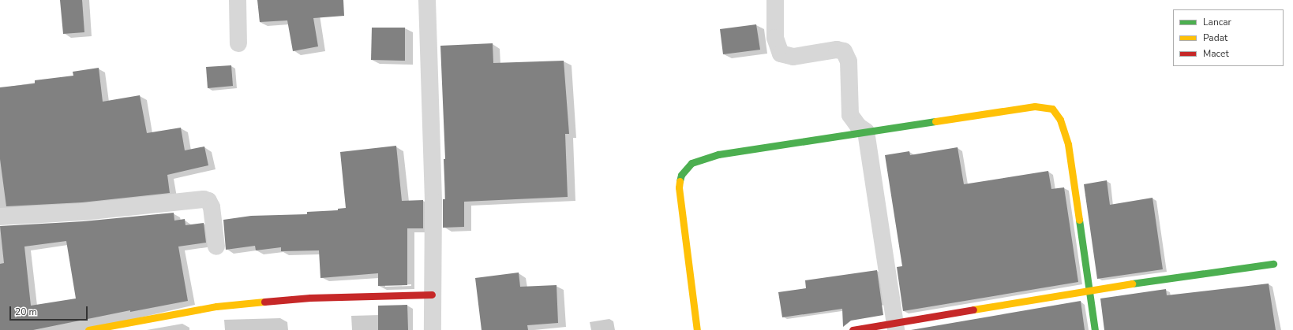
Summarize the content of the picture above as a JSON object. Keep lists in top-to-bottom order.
{
  "legend": ["Lancar", "Padat", "Macet"],
  "scale_bar": "20 m"
}
